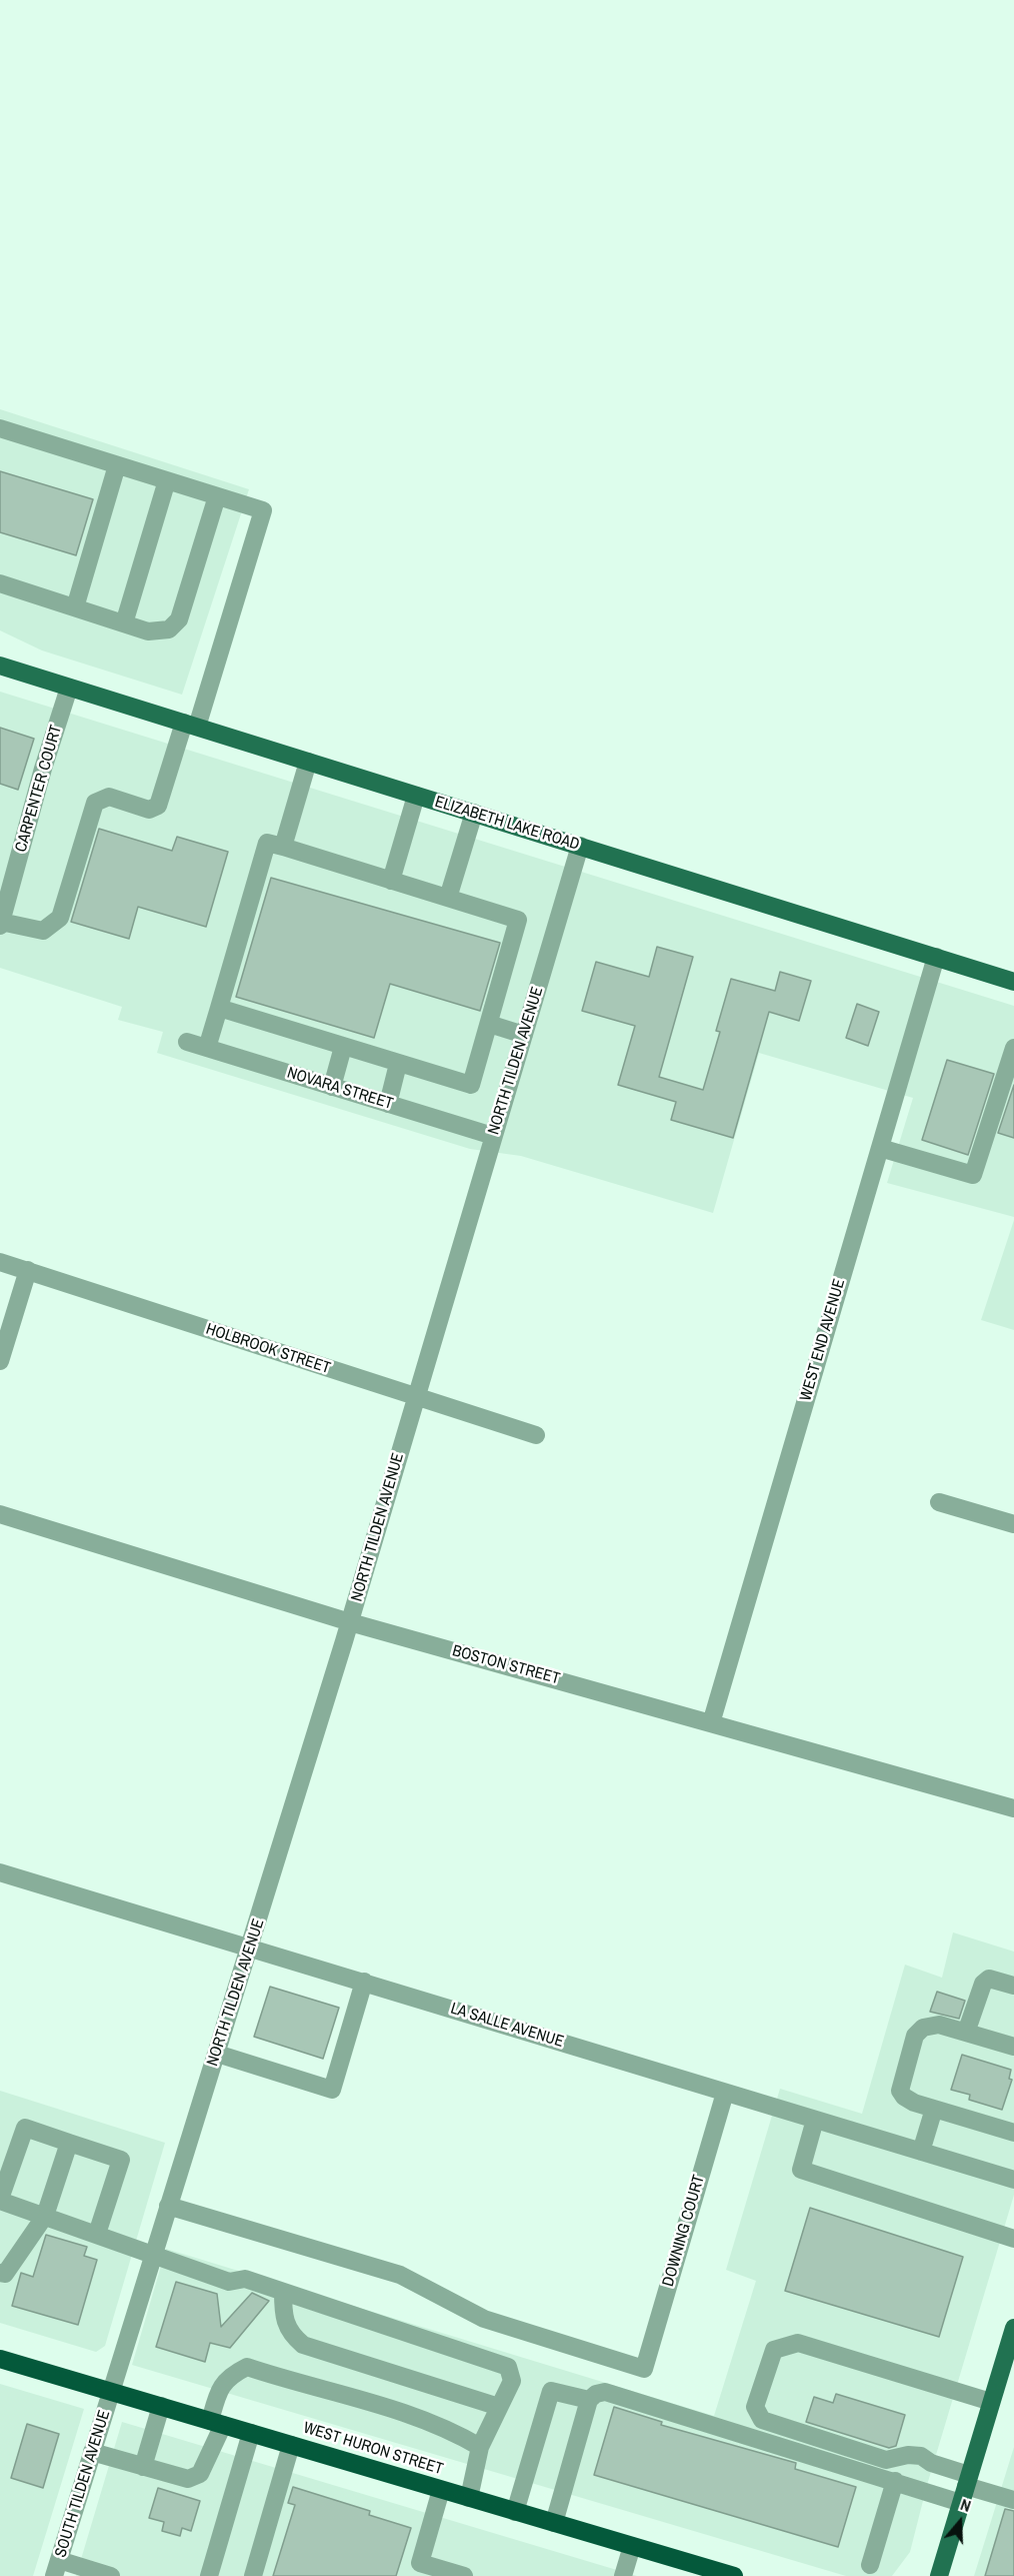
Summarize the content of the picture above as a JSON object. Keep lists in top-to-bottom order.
{
  "streets": {
    "highway": ["WEST HURON STREET"],
    "main road": ["ELIZABETH LAKE ROAD"],
    "street": [
      "CARPENTER COURT",
      "NORTH TILDEN AVENUE",
      "NOVARA STREET",
      "WEST END AVENUE",
      "HOLBROOK STREET",
      "BOSTON STREET",
      "LA SALLE AVENUE",
      "DOWNING COURT",
      "SOUTH TILDEN AVENUE"
    ]
  },
  "crossings": [
    ["CARPENTER COURT", "ELIZABETH LAKE ROAD"],
    ["ELIZABETH LAKE ROAD", "NORTH TILDEN AVENUE"],
    ["ELIZABETH LAKE ROAD", "WEST END AVENUE"],
    ["NORTH TILDEN AVENUE", "NOVARA STREET"],
    ["NORTH TILDEN AVENUE", "HOLBROOK STREET"],
    ["NORTH TILDEN AVENUE", "BOSTON STREET"],
    ["NORTH TILDEN AVENUE", "LA SALLE AVENUE"],
    ["NORTH TILDEN AVENUE", "DOWNING COURT"],
    ["NORTH TILDEN AVENUE", "WEST HURON STREET"],
    ["NORTH TILDEN AVENUE", "SOUTH TILDEN AVENUE"],
    ["WEST END AVENUE", "BOSTON STREET"],
    ["LA SALLE AVENUE", "DOWNING COURT"],
    ["WEST HURON STREET", "SOUTH TILDEN AVENUE"]
  ],
  "north": "top"
}
